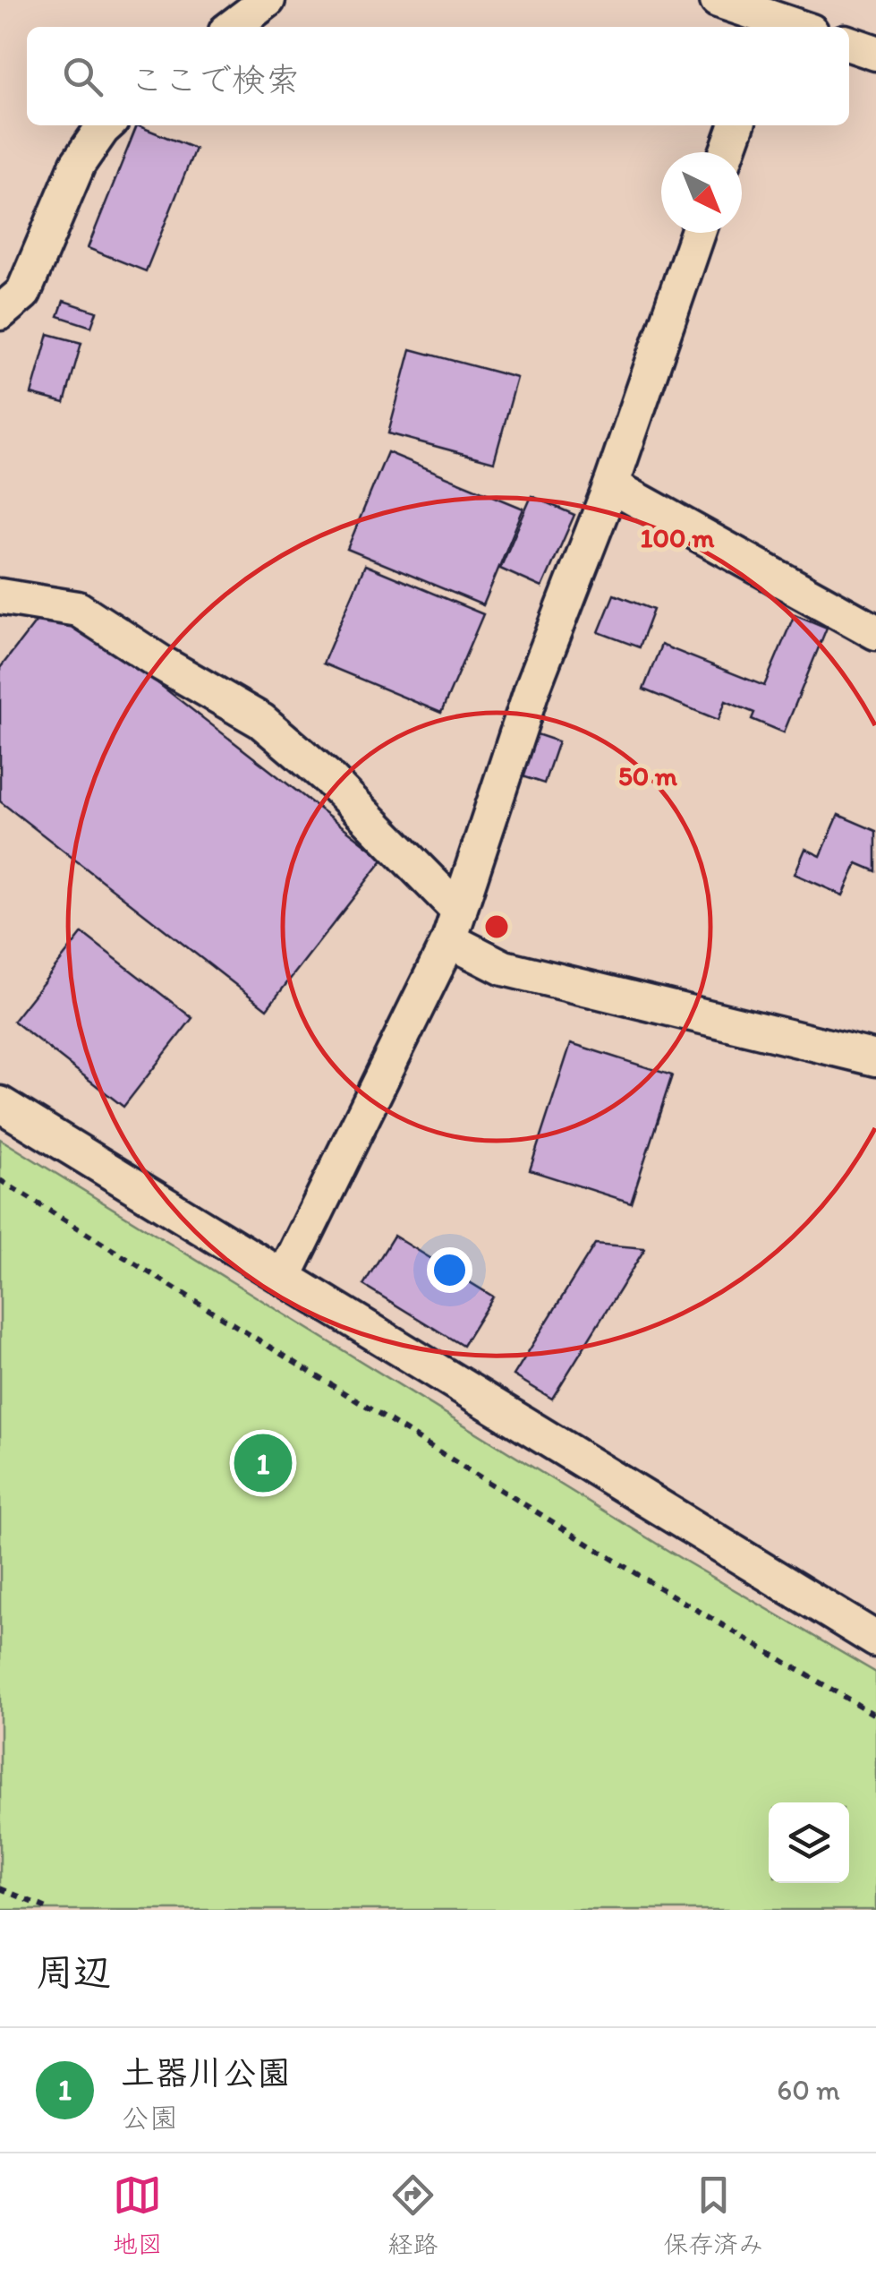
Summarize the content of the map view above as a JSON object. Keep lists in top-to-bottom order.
{
  "north": "bottom right",
  "page": {
    "search": "ここで検索",
    "pins": "1",
    "heading": "周辺",
    "list": [
      {
        "mark": "1",
        "name": "土器川公園",
        "note": "公園",
        "value": "60 m"
      }
    ],
    "nav": ["地図", "経路", "保存済み"]
  },
  "rings": ["100 m", "50 m"]
}
